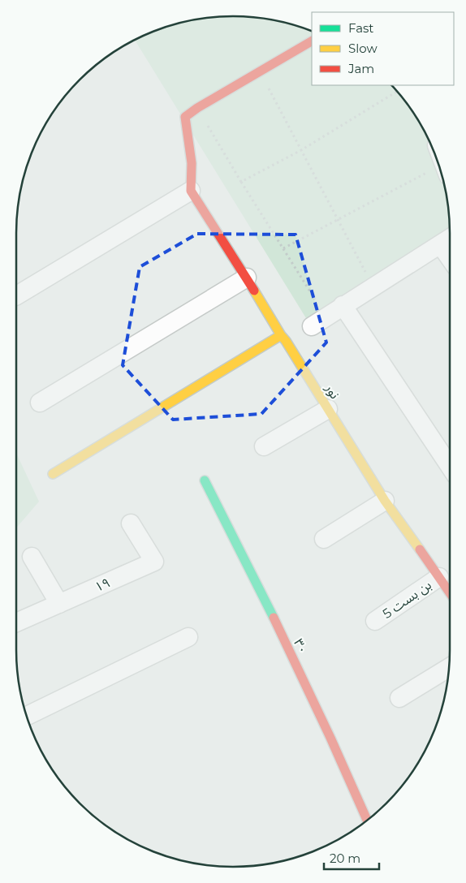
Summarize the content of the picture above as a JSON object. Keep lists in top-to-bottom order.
{
  "streets": {
    "street": [
      "نور",
      "۱۹",
      "بن بست 5",
      "۳۰"
    ]
  },
  "crossings": [
    ["نور", "بن بست 5"]
  ],
  "legend": ["Fast", "Slow", "Jam"],
  "scale_bar": "20 m"
}
